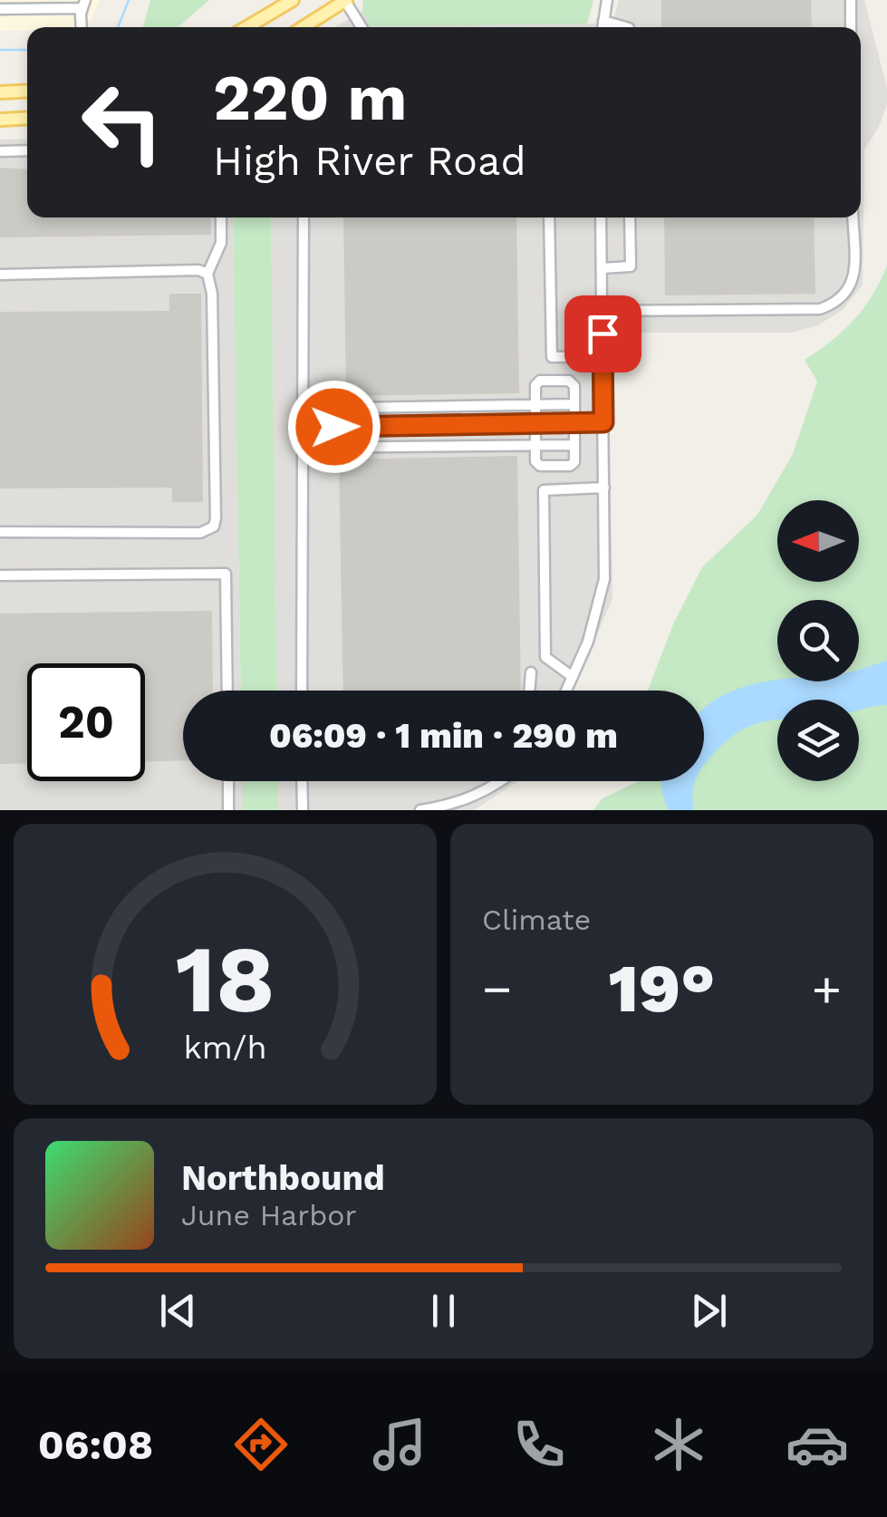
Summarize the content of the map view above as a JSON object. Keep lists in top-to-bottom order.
{
  "north": "left",
  "page": {
    "turn": ["220 m", "High River Road"],
    "limit": "20",
    "trip": "06:09 · 1 min · 290 m",
    "tile": "Climate",
    "heat": ["−", "19°", "+"],
    "song": ["Northbound", "June Harbor"],
    "tabs": "06:08",
    "gauge": ["18", "km/h"]
  }
}
